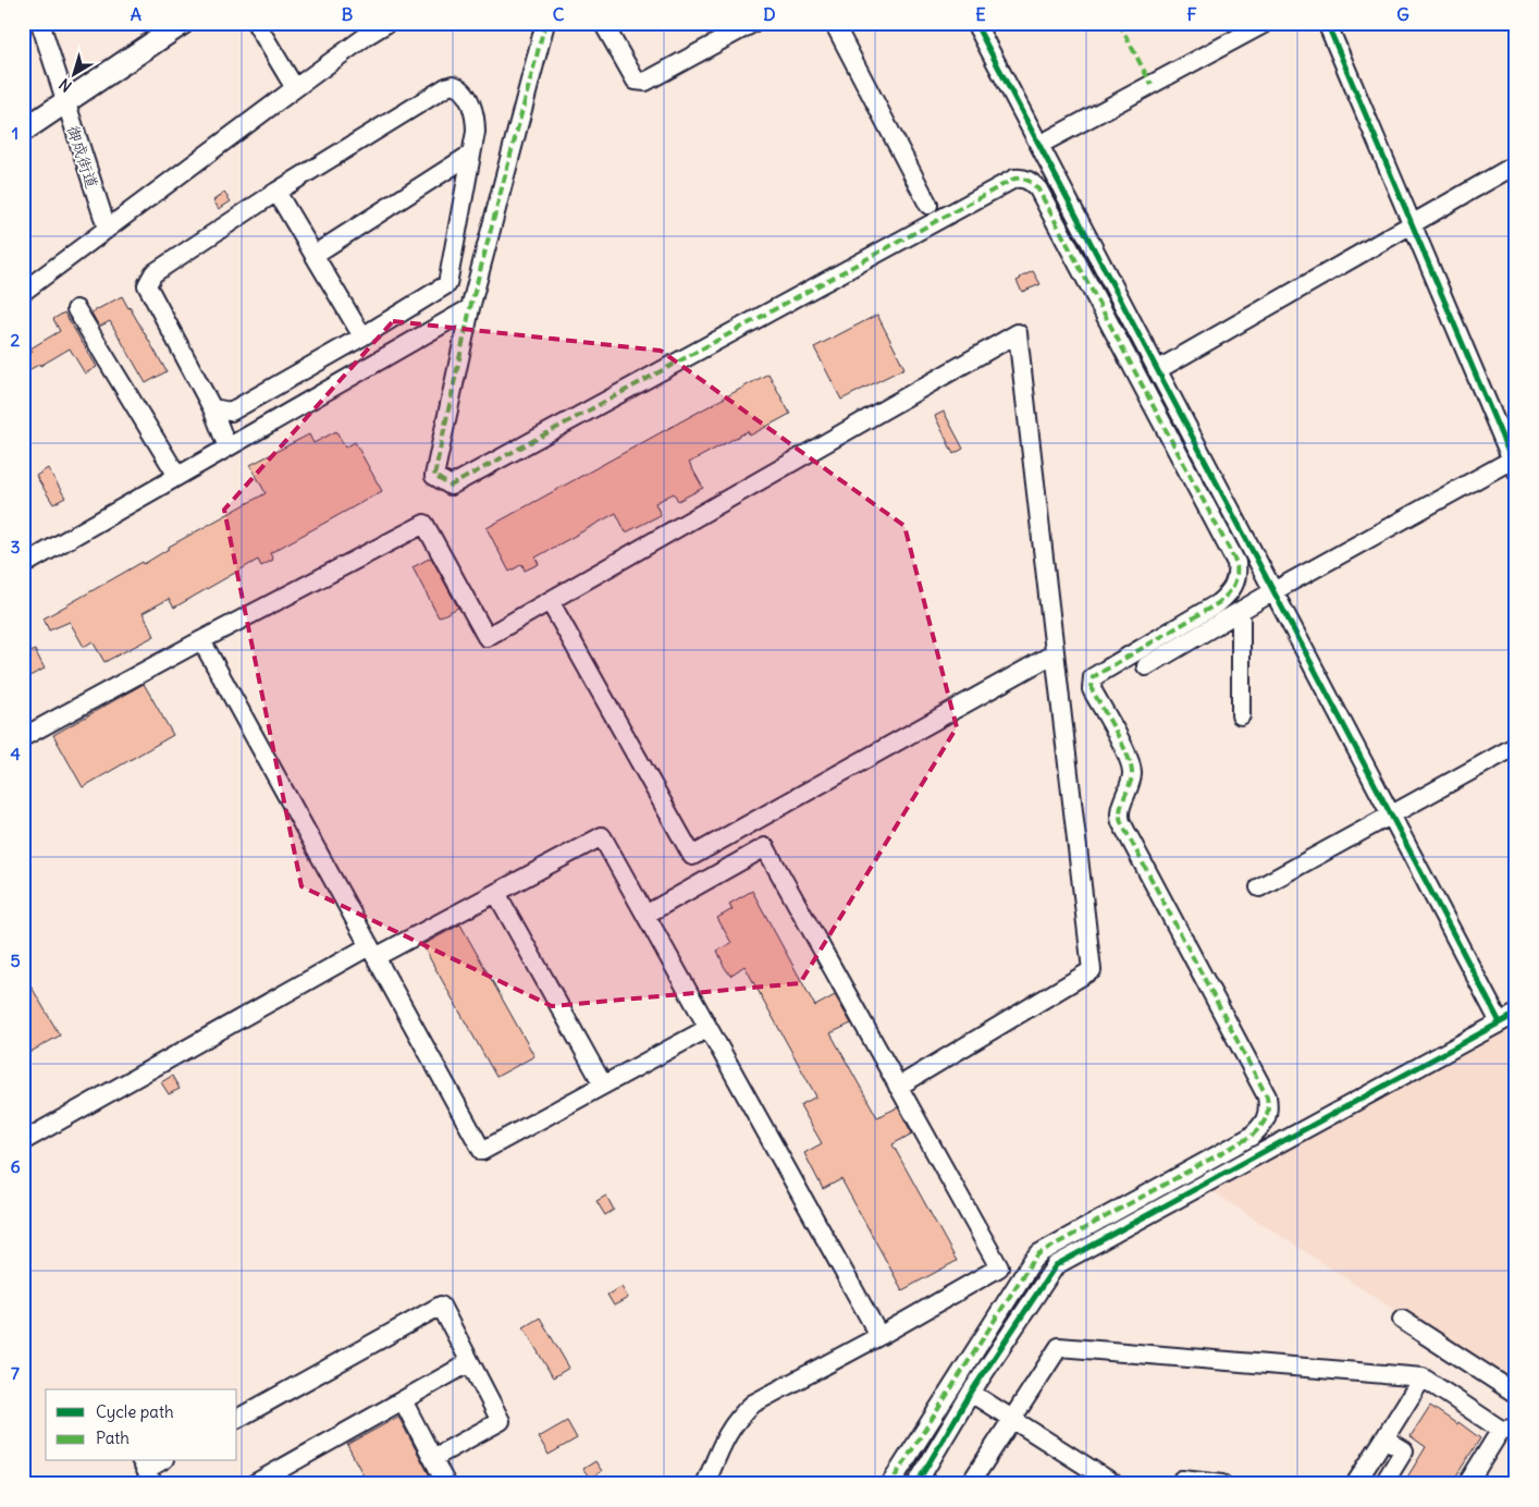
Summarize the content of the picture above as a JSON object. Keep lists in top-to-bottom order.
{
  "streets": {
    "street": ["御成街道"]
  },
  "legend": ["Cycle path", "Path"],
  "north": "bottom left",
  "grid": {
    "columns": [
      "A",
      "B",
      "C",
      "D",
      "E",
      "F",
      "G"
    ],
    "rows": [
      "1",
      "2",
      "3",
      "4",
      "5",
      "6",
      "7"
    ]
  }
}
